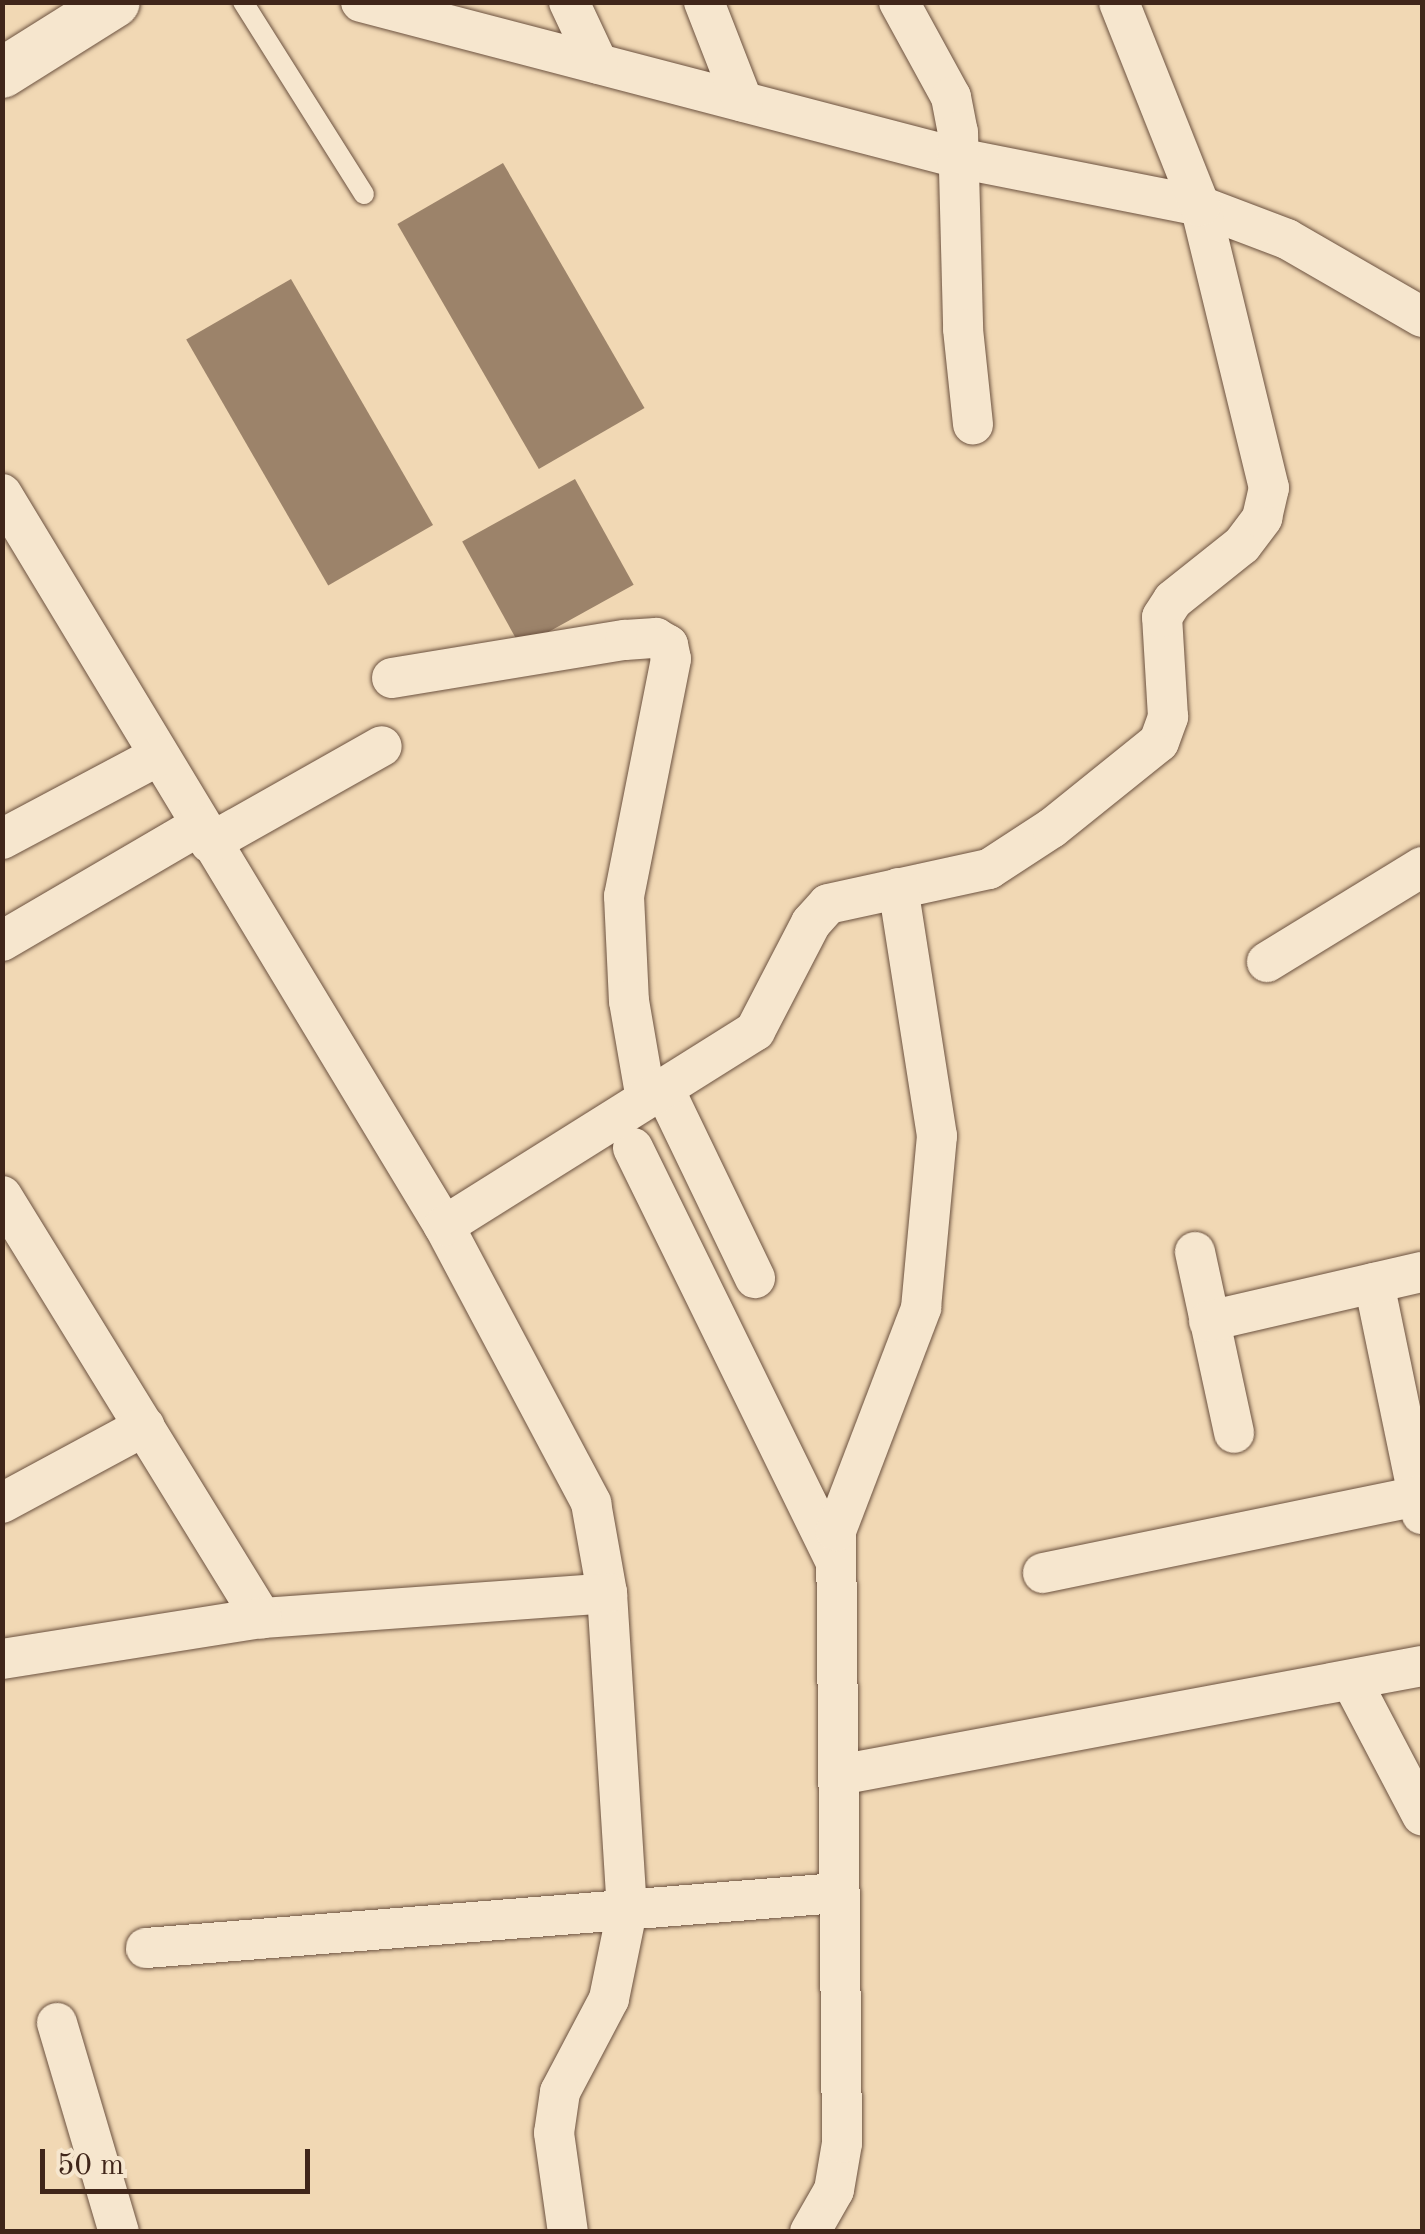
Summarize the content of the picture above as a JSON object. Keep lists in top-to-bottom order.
{
  "scale_bar": "50 m"
}
